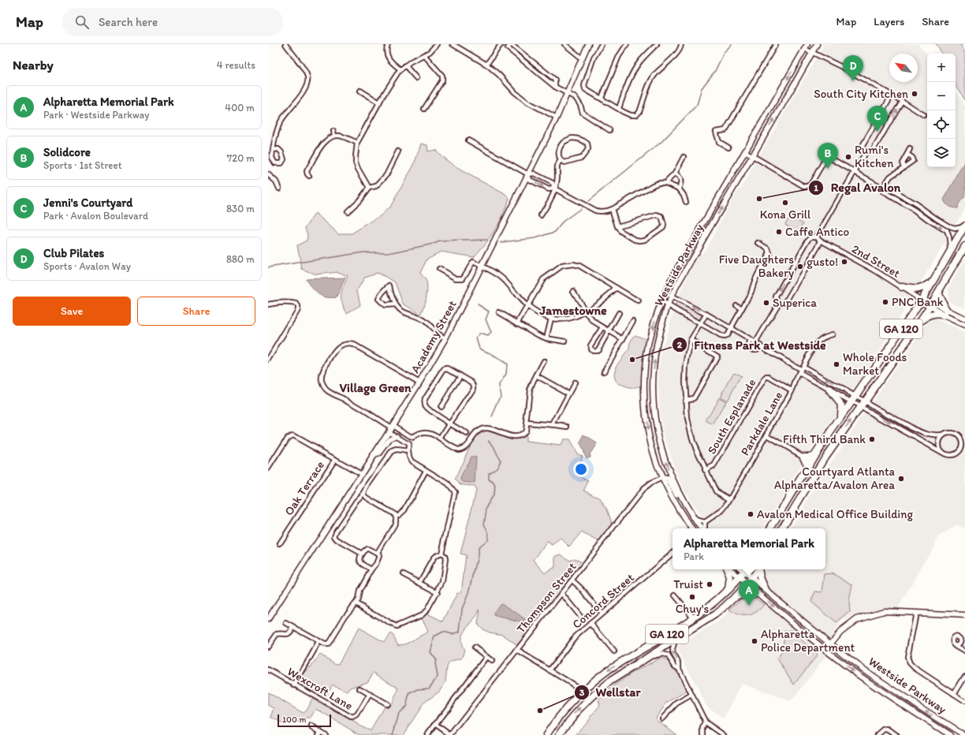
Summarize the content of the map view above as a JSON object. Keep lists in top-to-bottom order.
{
  "streets": {
    "highway": ["GA 120"],
    "main road": ["Westside Parkway", "Academy Street"],
    "street": [
      "2nd Street",
      "South Esplanade",
      "Parkdale Lane",
      "Oak Terrace",
      "Thompson Street",
      "Concord Street",
      "Wexcroft Lane"
    ]
  },
  "crossings": [
    ["2nd Street", "GA 120"],
    ["Westside Parkway", "GA 120"],
    ["Westside Parkway", "Thompson Street"],
    ["South Esplanade", "Parkdale Lane"]
  ],
  "districts": ["Jamestowne", "Village Green"],
  "places": [
    "South City Kitchen",
    "Rumi's Kitchen",
    "Regal Avalon",
    "Kona Grill",
    "Caffe Antico",
    "gusto!",
    "Five Daughters Bakery",
    "PNC Bank",
    "Superica",
    "Fitness Park at Westside",
    "Whole Foods Market",
    "Fifth Third Bank",
    "Courtyard Atlanta Alpharetta/Avalon Area",
    "Avalon Medical Office Building",
    "Truist",
    "Chuy's",
    "Alpharetta Police Department",
    "Wellstar"
  ],
  "scale_bar": "100 m",
  "north": "top left",
  "page": {
    "header": "Map",
    "search": "Search here",
    "nav": ["Map", "Layers", "Share"],
    "heading": ["Nearby", "4 results"],
    "map_buttons": ["+", "−"],
    "pins": [
      "D",
      "C",
      "B",
      "A"
    ],
    "list": [
      {
        "mark": "A",
        "name": "Alpharetta Memorial Park",
        "note": "Park · Westside Parkway",
        "value": "400 m"
      },
      {
        "mark": "B",
        "name": "Solidcore",
        "note": "Sports · 1st Street",
        "value": "720 m"
      },
      {
        "mark": "C",
        "name": "Jenni's Courtyard",
        "note": "Park · Avalon Boulevard",
        "value": "830 m"
      },
      {
        "mark": "D",
        "name": "Club Pilates",
        "note": "Sports · Avalon Way",
        "value": "880 m"
      }
    ],
    "buttons": ["Save", "Share"],
    "popup": ["Alpharetta Memorial Park", "Park"],
    "scale": "100 m"
  }
}
